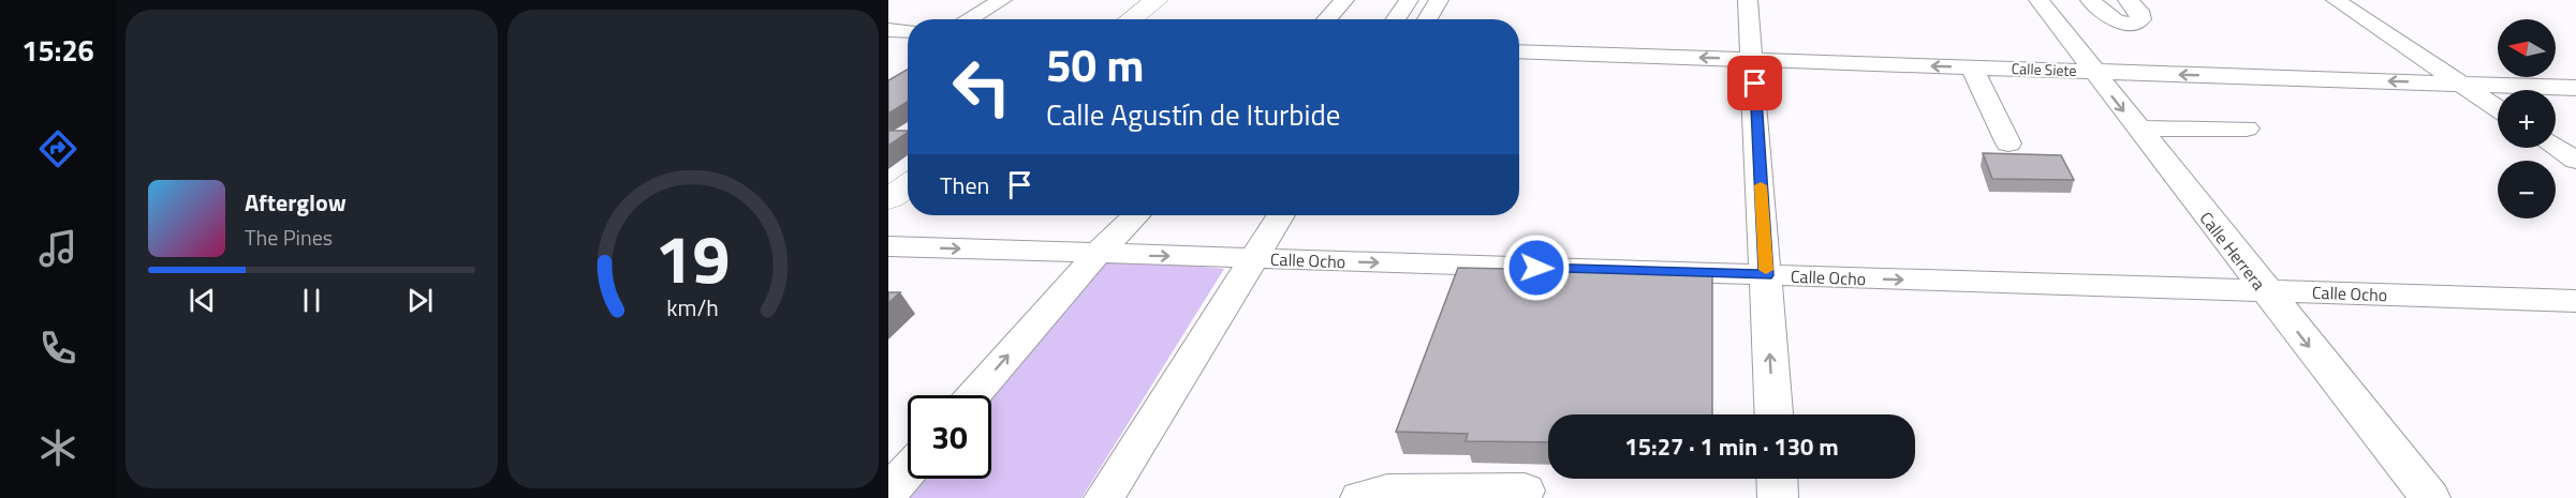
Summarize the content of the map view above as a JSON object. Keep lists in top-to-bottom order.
{
  "streets": {
    "street": ["Calle Siete", "Calle Herrera", "Calle Ocho"]
  },
  "crossings": [
    ["Calle Siete", "Calle Herrera"],
    ["Calle Herrera", "Calle Ocho"]
  ],
  "one_way": ["Calle Siete", "Calle Herrera", "Calle Ocho"],
  "north": "left",
  "page": {
    "tabs": "15:26",
    "map_buttons": ["+", "−"],
    "turn": ["50 m", "Calle Agustín de Iturbide"],
    "then": "Then",
    "song": ["Afterglow", "The Pines"],
    "limit": "30",
    "trip": "15:27 · 1 min · 130 m",
    "gauge": ["19", "km/h"]
  }
}
